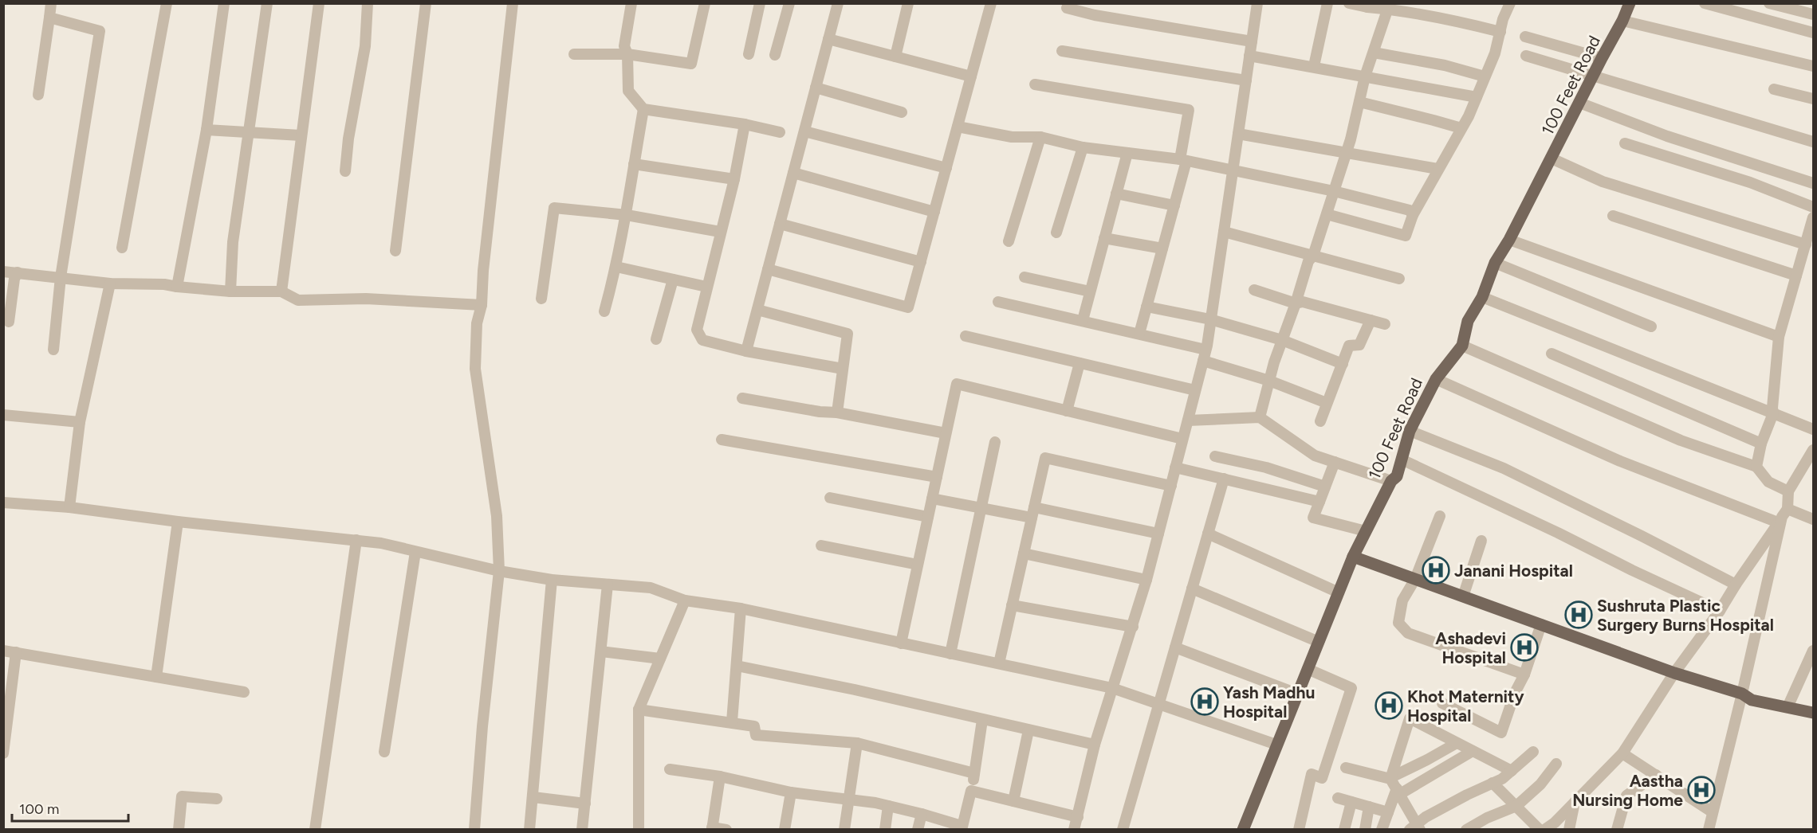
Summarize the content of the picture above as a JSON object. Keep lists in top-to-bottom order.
{
  "streets": {
    "main road": ["100 Feet Road"]
  },
  "places": {
    "hospital": [
      "Janani Hospital",
      "Sushruta Plastic Surgery Burns Hospital",
      "Ashadevi Hospital",
      "Yash Madhu Hospital",
      "Khot Maternity Hospital",
      "Aastha Nursing Home"
    ]
  },
  "scale_bar": "100 m"
}
